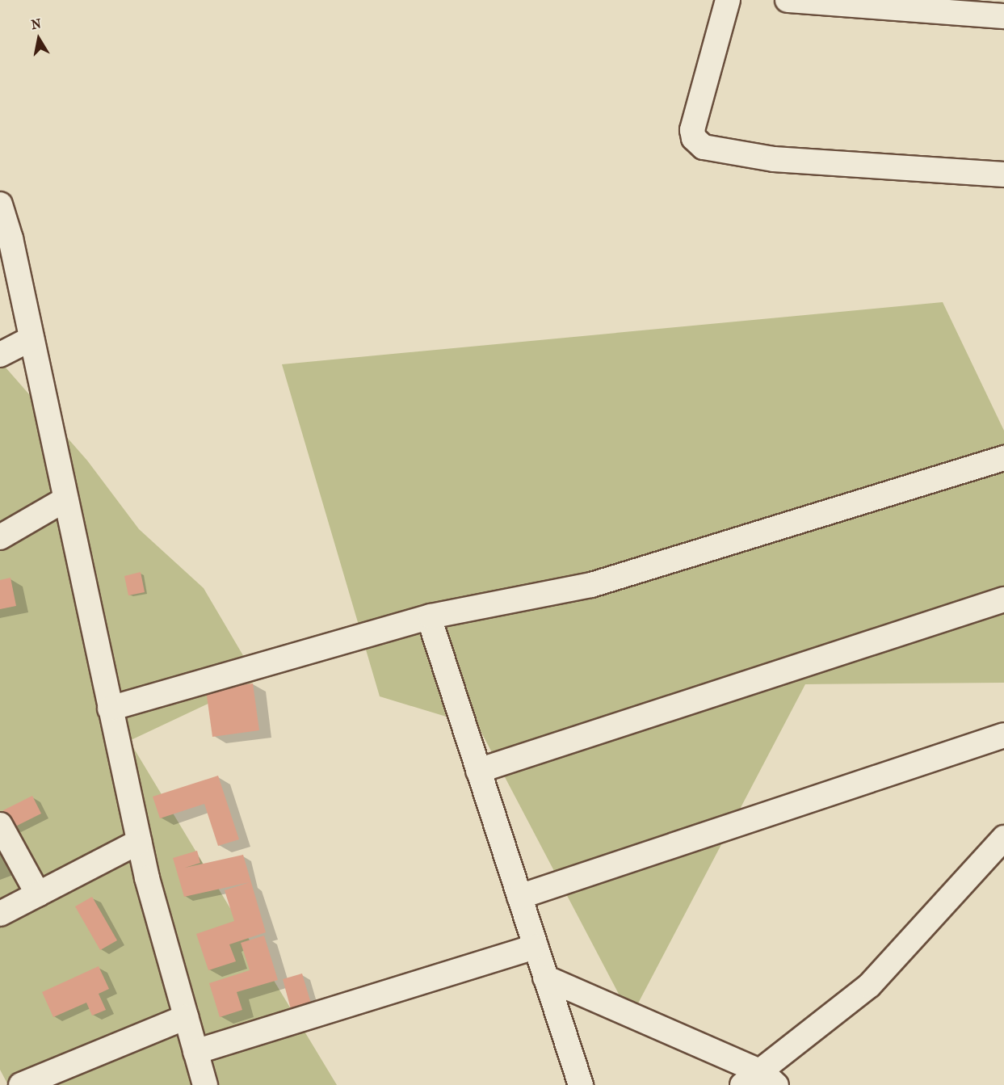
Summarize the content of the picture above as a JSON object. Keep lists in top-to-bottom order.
{
  "north": "top"
}
